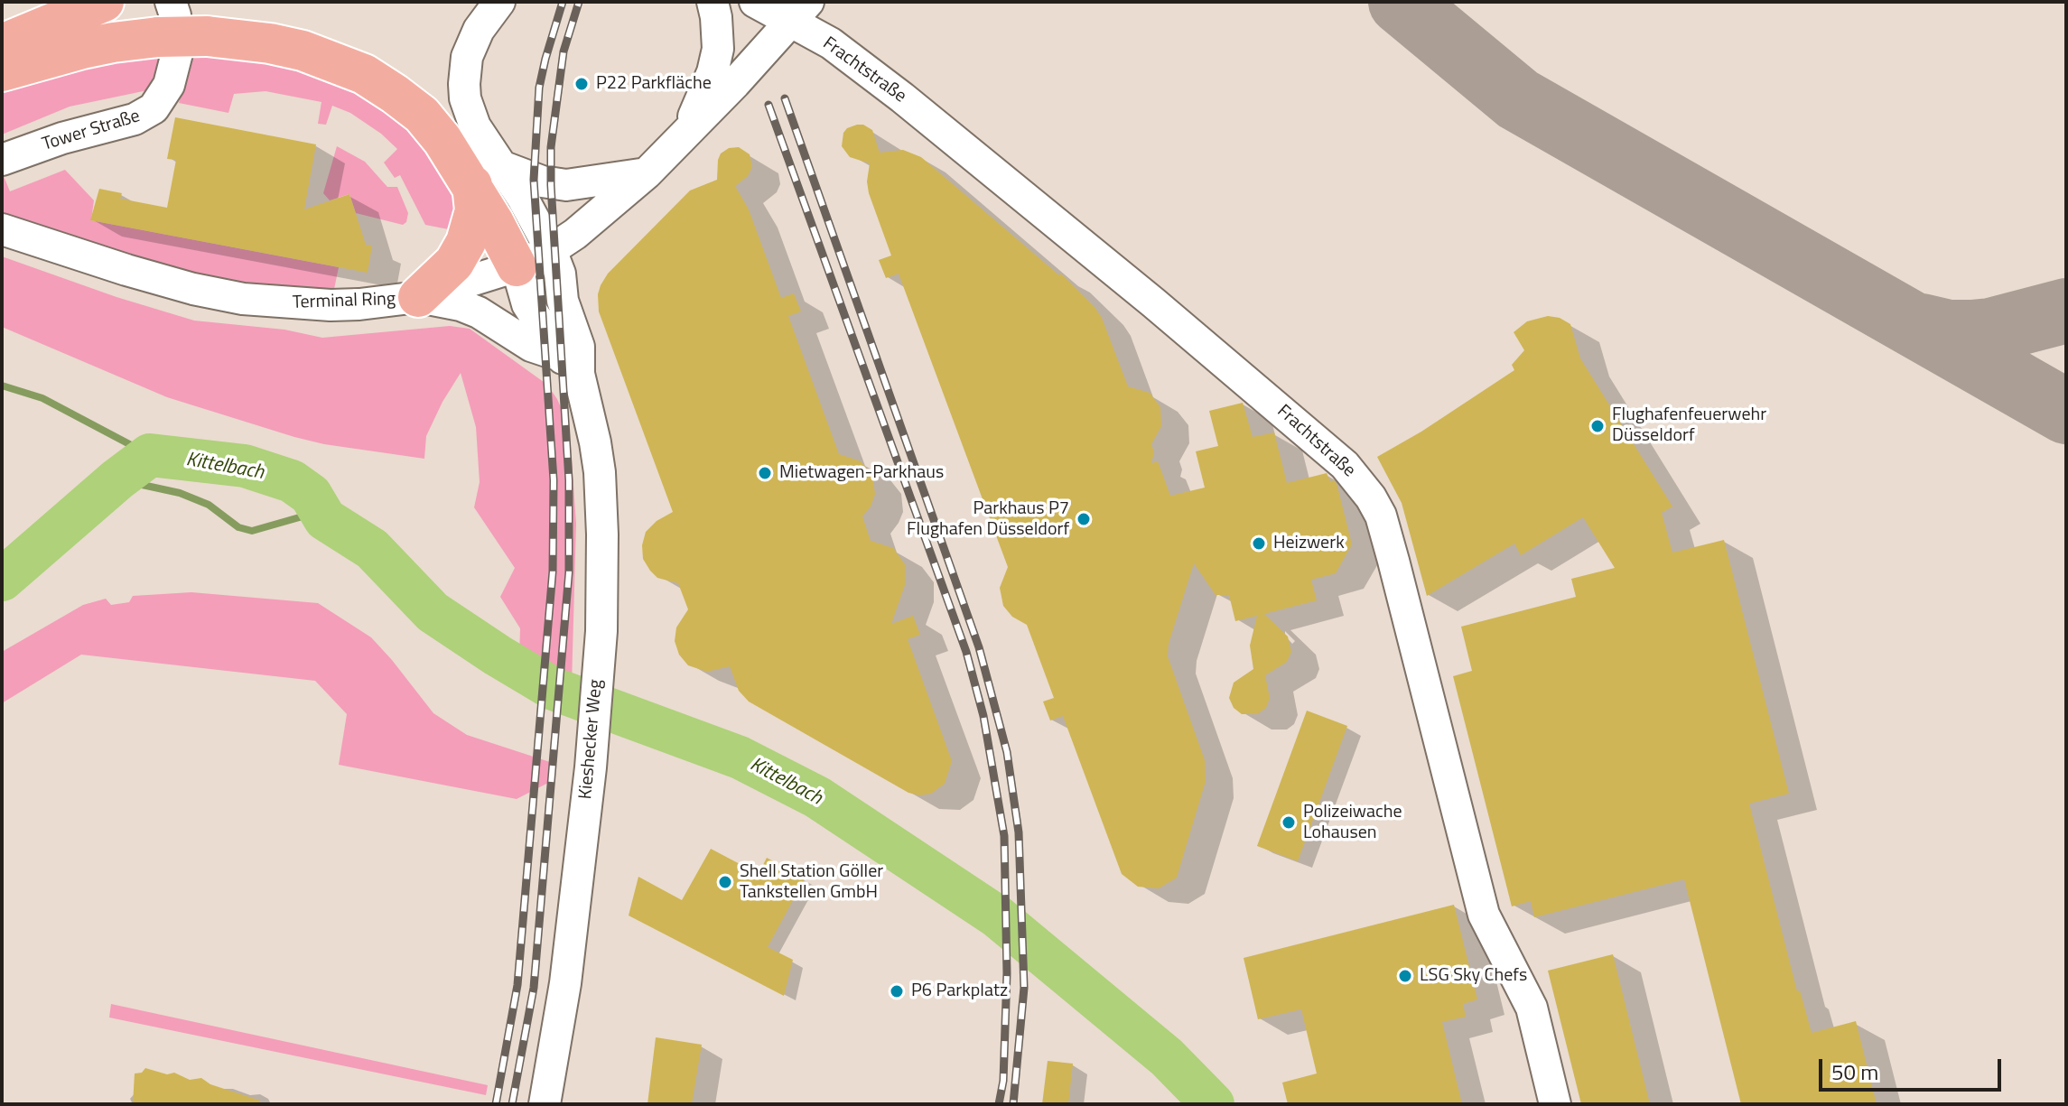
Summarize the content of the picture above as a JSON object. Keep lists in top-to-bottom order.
{
  "streets": {
    "street": [
      "Frachtstraße",
      "Tower Straße",
      "Terminal Ring",
      "Kieshecker Weg"
    ]
  },
  "crossings": [
    ["Frachtstraße", "Terminal Ring"],
    ["Terminal Ring", "Kieshecker Weg"]
  ],
  "water": ["Kittelbach"],
  "places": [
    "P22 Parkfläche",
    "Flughafenfeuerwehr Düsseldorf",
    "Mietwagen-Parkhaus",
    "Parkhaus P7 Flughafen Düsseldorf",
    "Heizwerk",
    "Polizeiwache Lohausen",
    "Shell Station Göller Tankstellen GmbH",
    "LSG Sky Chefs",
    "P6 Parkplatz"
  ],
  "scale_bar": "50 m"
}
